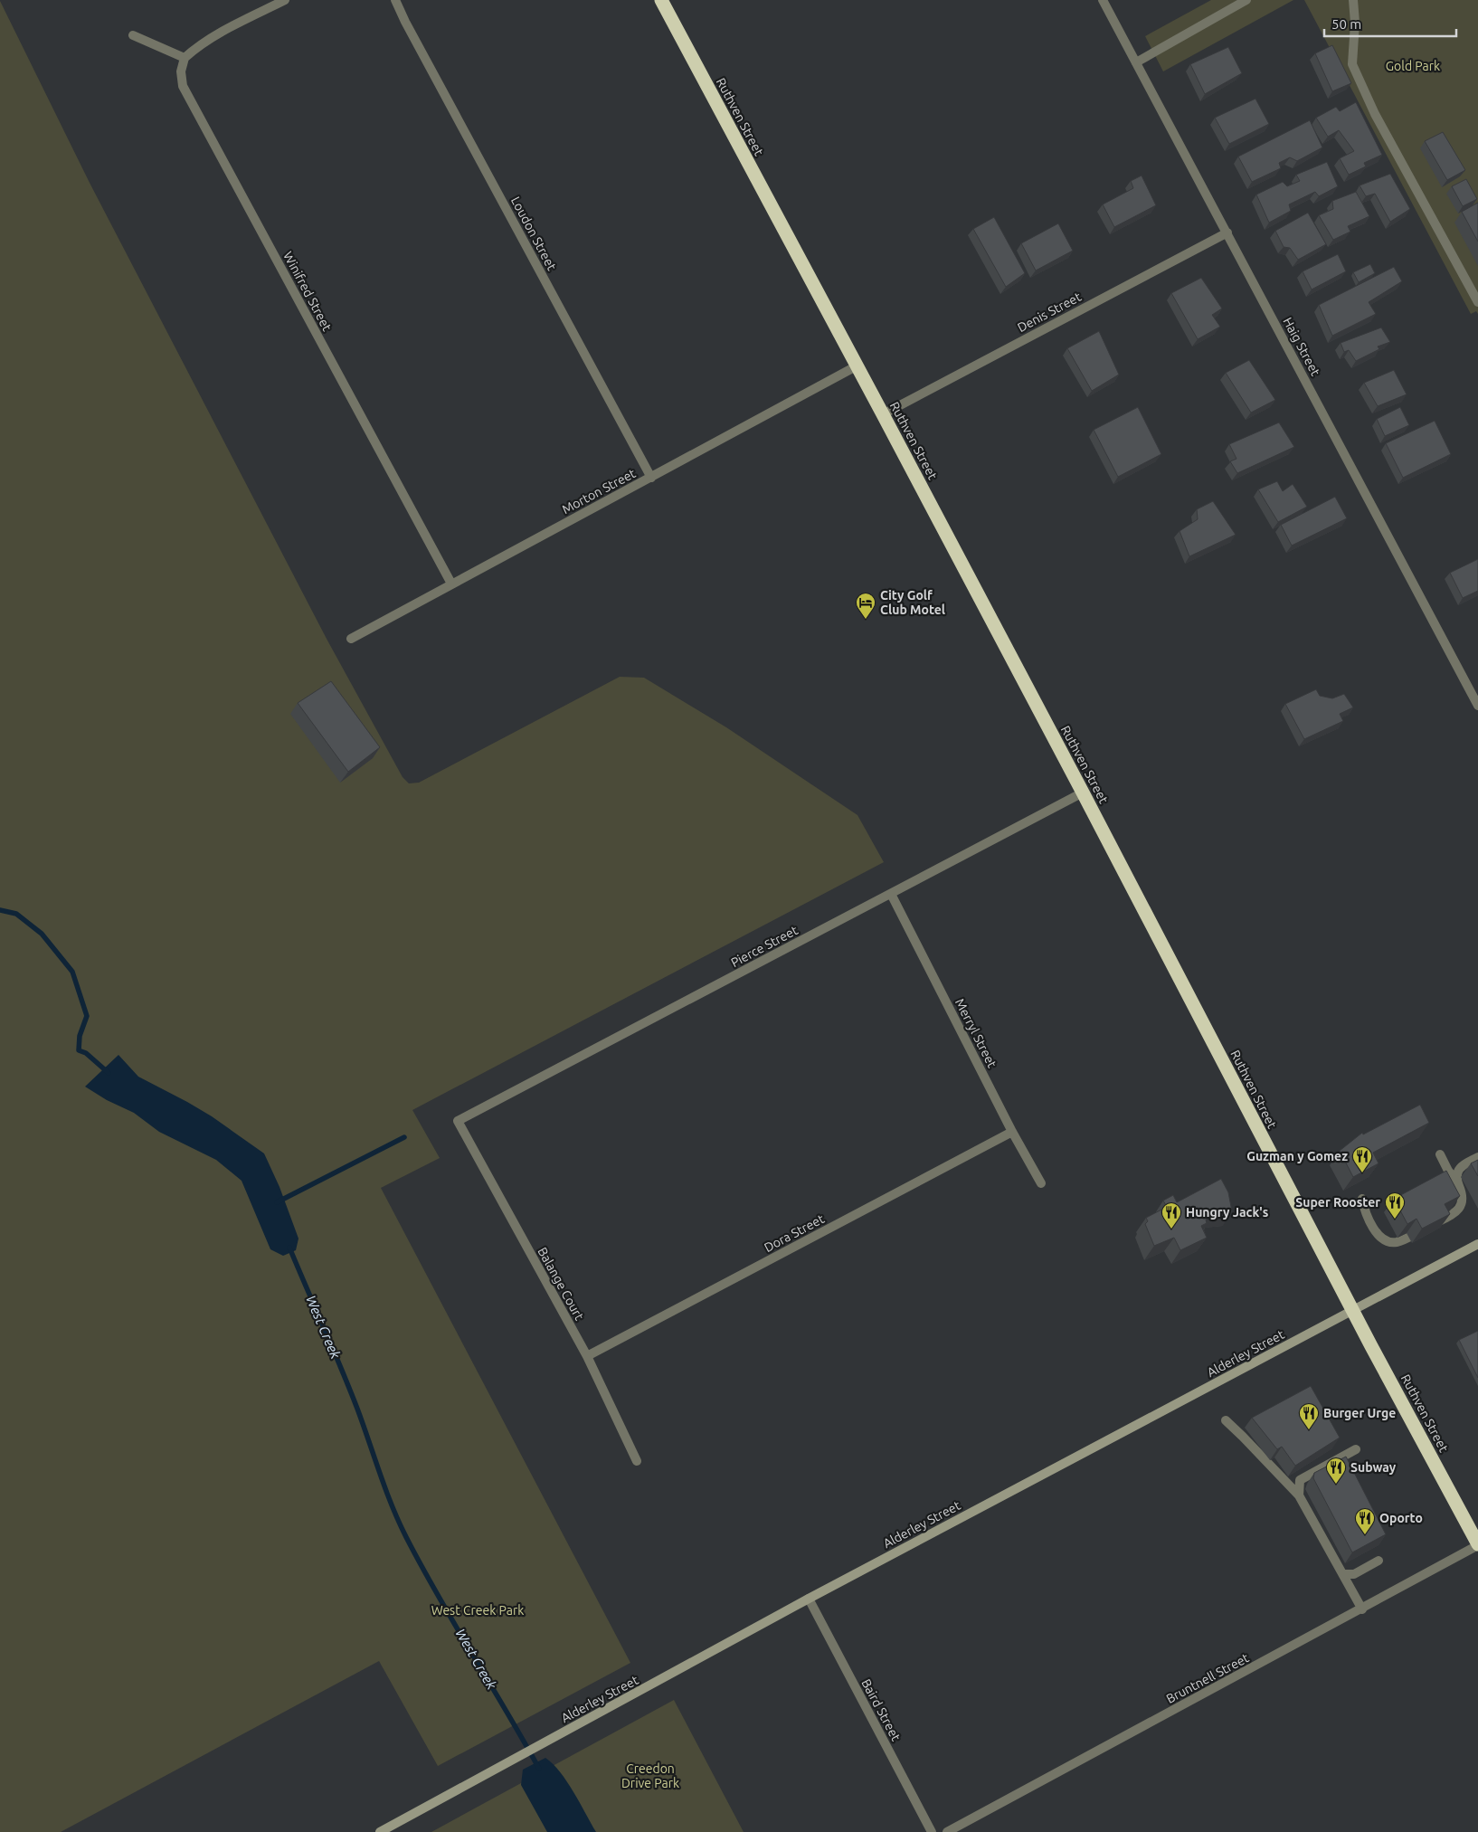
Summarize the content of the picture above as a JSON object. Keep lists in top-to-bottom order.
{
  "streets": {
    "highway": ["Ruthven Street"],
    "street": [
      "Loudon Street",
      "Winifred Street",
      "Denis Street",
      "Haig Street",
      "Morton Street",
      "Pierce Street",
      "Merryl Street",
      "Dora Street",
      "Balange Court",
      "Alderley Street",
      "Bruntnell Street",
      "Baird Street"
    ]
  },
  "crossings": [
    ["Ruthven Street", "Denis Street"],
    ["Ruthven Street", "Morton Street"],
    ["Ruthven Street", "Pierce Street"],
    ["Ruthven Street", "Alderley Street"],
    ["Ruthven Street", "Bruntnell Street"],
    ["Loudon Street", "Morton Street"],
    ["Winifred Street", "Morton Street"],
    ["Denis Street", "Haig Street"],
    ["Pierce Street", "Merryl Street"],
    ["Pierce Street", "Balange Court"],
    ["Merryl Street", "Dora Street"],
    ["Dora Street", "Balange Court"],
    ["Alderley Street", "Baird Street"]
  ],
  "water": ["West Creek"],
  "parks": ["Gold Park", "West Creek Park", "Creedon Drive Park"],
  "places": {
    "hotel": ["City Golf Club Motel"],
    "restaurant": [
      "Guzman y Gomez",
      "Super Rooster",
      "Hungry Jack's",
      "Burger Urge",
      "Subway",
      "Oporto"
    ]
  },
  "scale_bar": "50 m"
}
